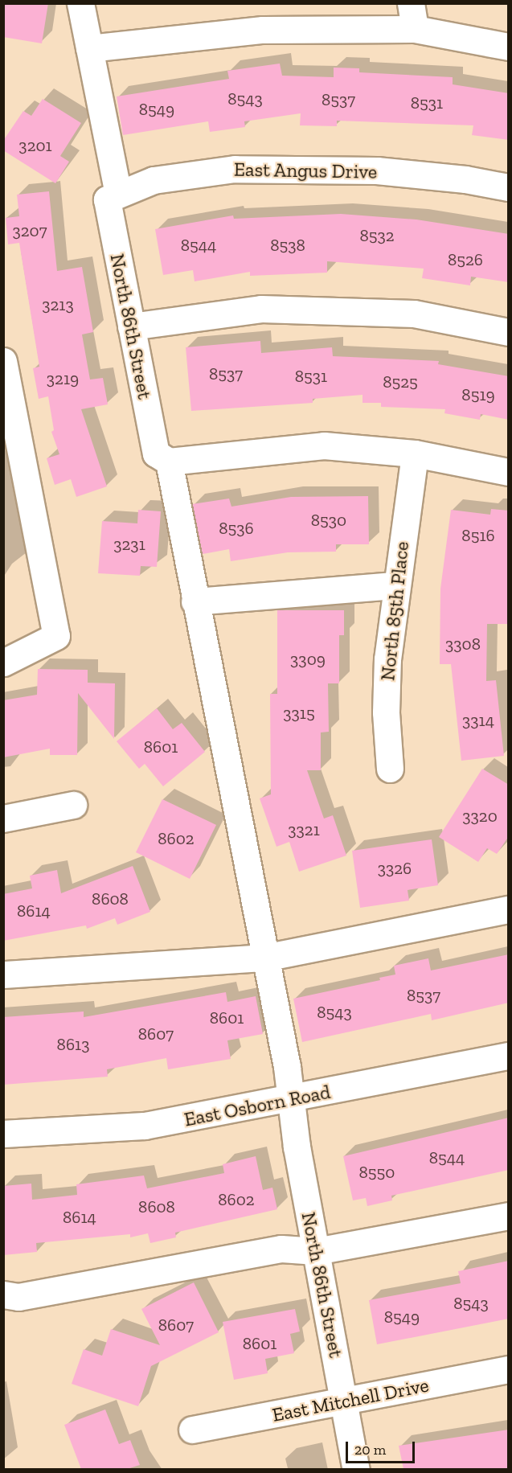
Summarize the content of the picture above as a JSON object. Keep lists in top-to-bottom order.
{
  "streets": {
    "street": [
      "East Angus Drive",
      "North 86th Street",
      "North 85th Place",
      "East Osborn Road",
      "East Mitchell Drive"
    ]
  },
  "crossings": [
    ["East Angus Drive", "North 86th Street"],
    ["North 86th Street", "East Osborn Road"],
    ["North 86th Street", "East Mitchell Drive"]
  ],
  "house_numbers": [
    "8543",
    "8537",
    "8531",
    "8549",
    "3201",
    "3207",
    "8532",
    "8544",
    "8538",
    "8526",
    "3213",
    "8537",
    "8531",
    "3219",
    "8525",
    "8519",
    "8530",
    "8536",
    "8516",
    "3231",
    "3308",
    "3309",
    "3315",
    "3314",
    "8601",
    "3320",
    "3321",
    "8602",
    "3326",
    "8608",
    "8614",
    "8537",
    "8543",
    "8601",
    "8607",
    "8613",
    "8544",
    "8550",
    "8602",
    "8608",
    "8614",
    "8543",
    "8549",
    "8607",
    "8601"
  ],
  "scale_bar": "20 m"
}
